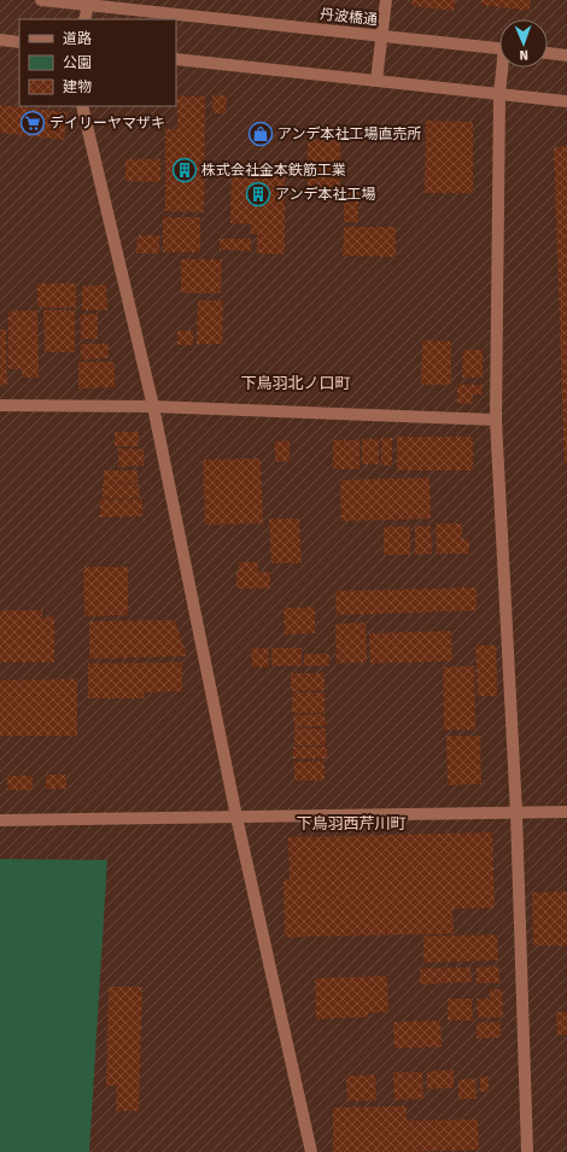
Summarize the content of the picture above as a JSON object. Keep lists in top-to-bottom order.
{
  "streets": {
    "street": ["丹波橋通"]
  },
  "districts": ["下鳥羽北ノ口町", "下鳥羽西芹川町"],
  "places": {
    "supermarket": ["デイリーヤマザキ"],
    "shop": ["アンデ本社工場直売所"],
    "building": ["株式会社金本鉄筋工業", "アンデ本社工場"]
  },
  "legend": ["道路", "公園", "建物"],
  "north": "bottom"
}
